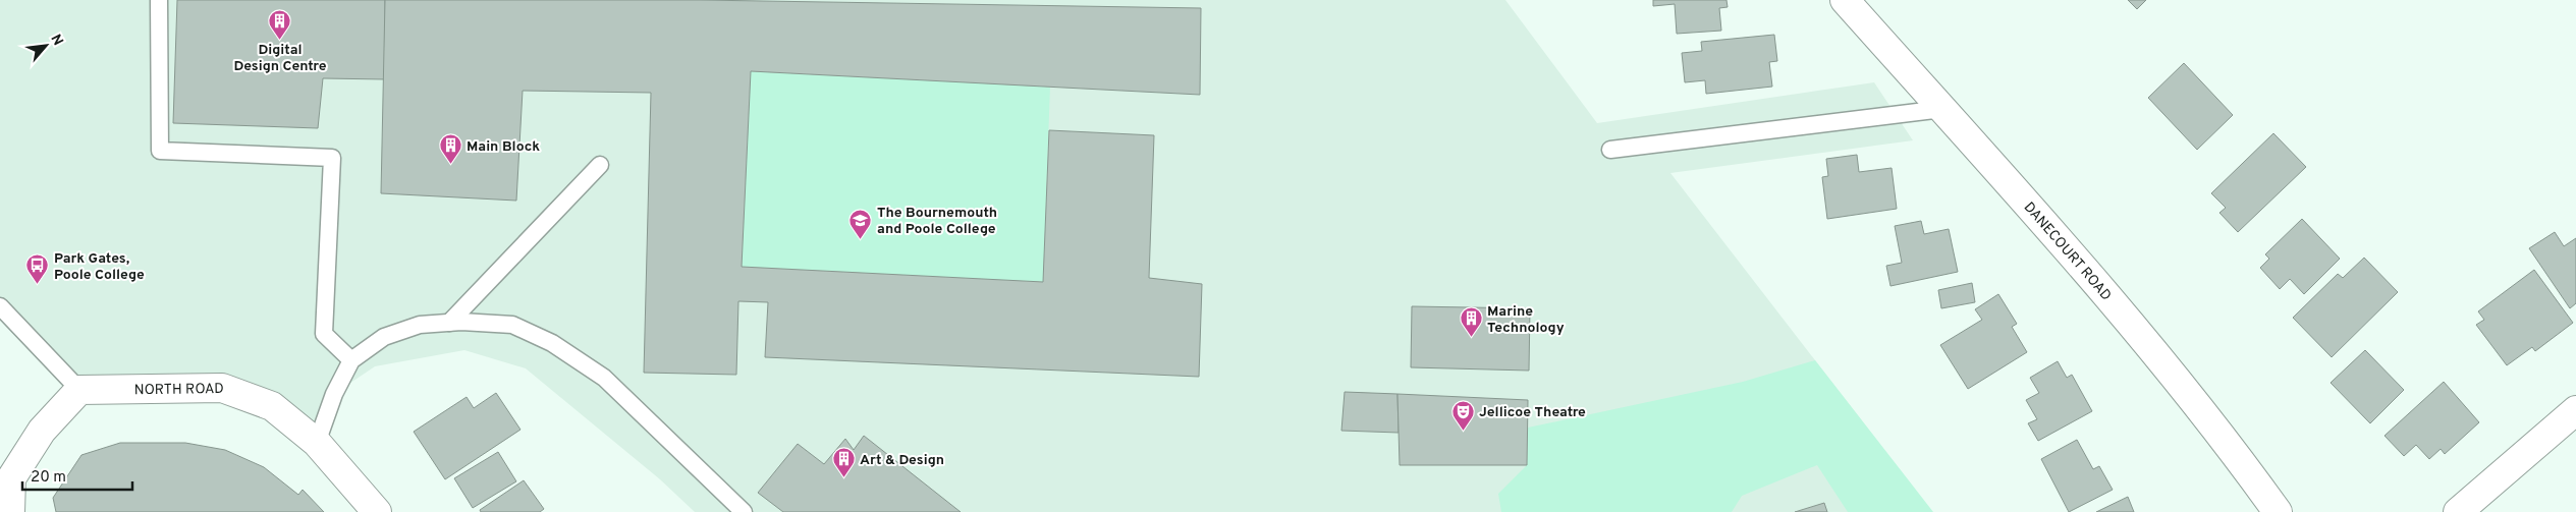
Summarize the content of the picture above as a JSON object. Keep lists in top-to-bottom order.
{
  "streets": {
    "street": ["DANECOURT ROAD", "NORTH ROAD"]
  },
  "places": {
    "building": [
      "Digital Design Centre",
      "Main Block",
      "Marine Technology",
      "Art & Design"
    ],
    "school or university": ["The Bournemouth and Poole College"],
    "bus stop": ["Park Gates, Poole College"],
    "theatre": ["Jellicoe Theatre"]
  },
  "scale_bar": "20 m",
  "north": "top right"
}
